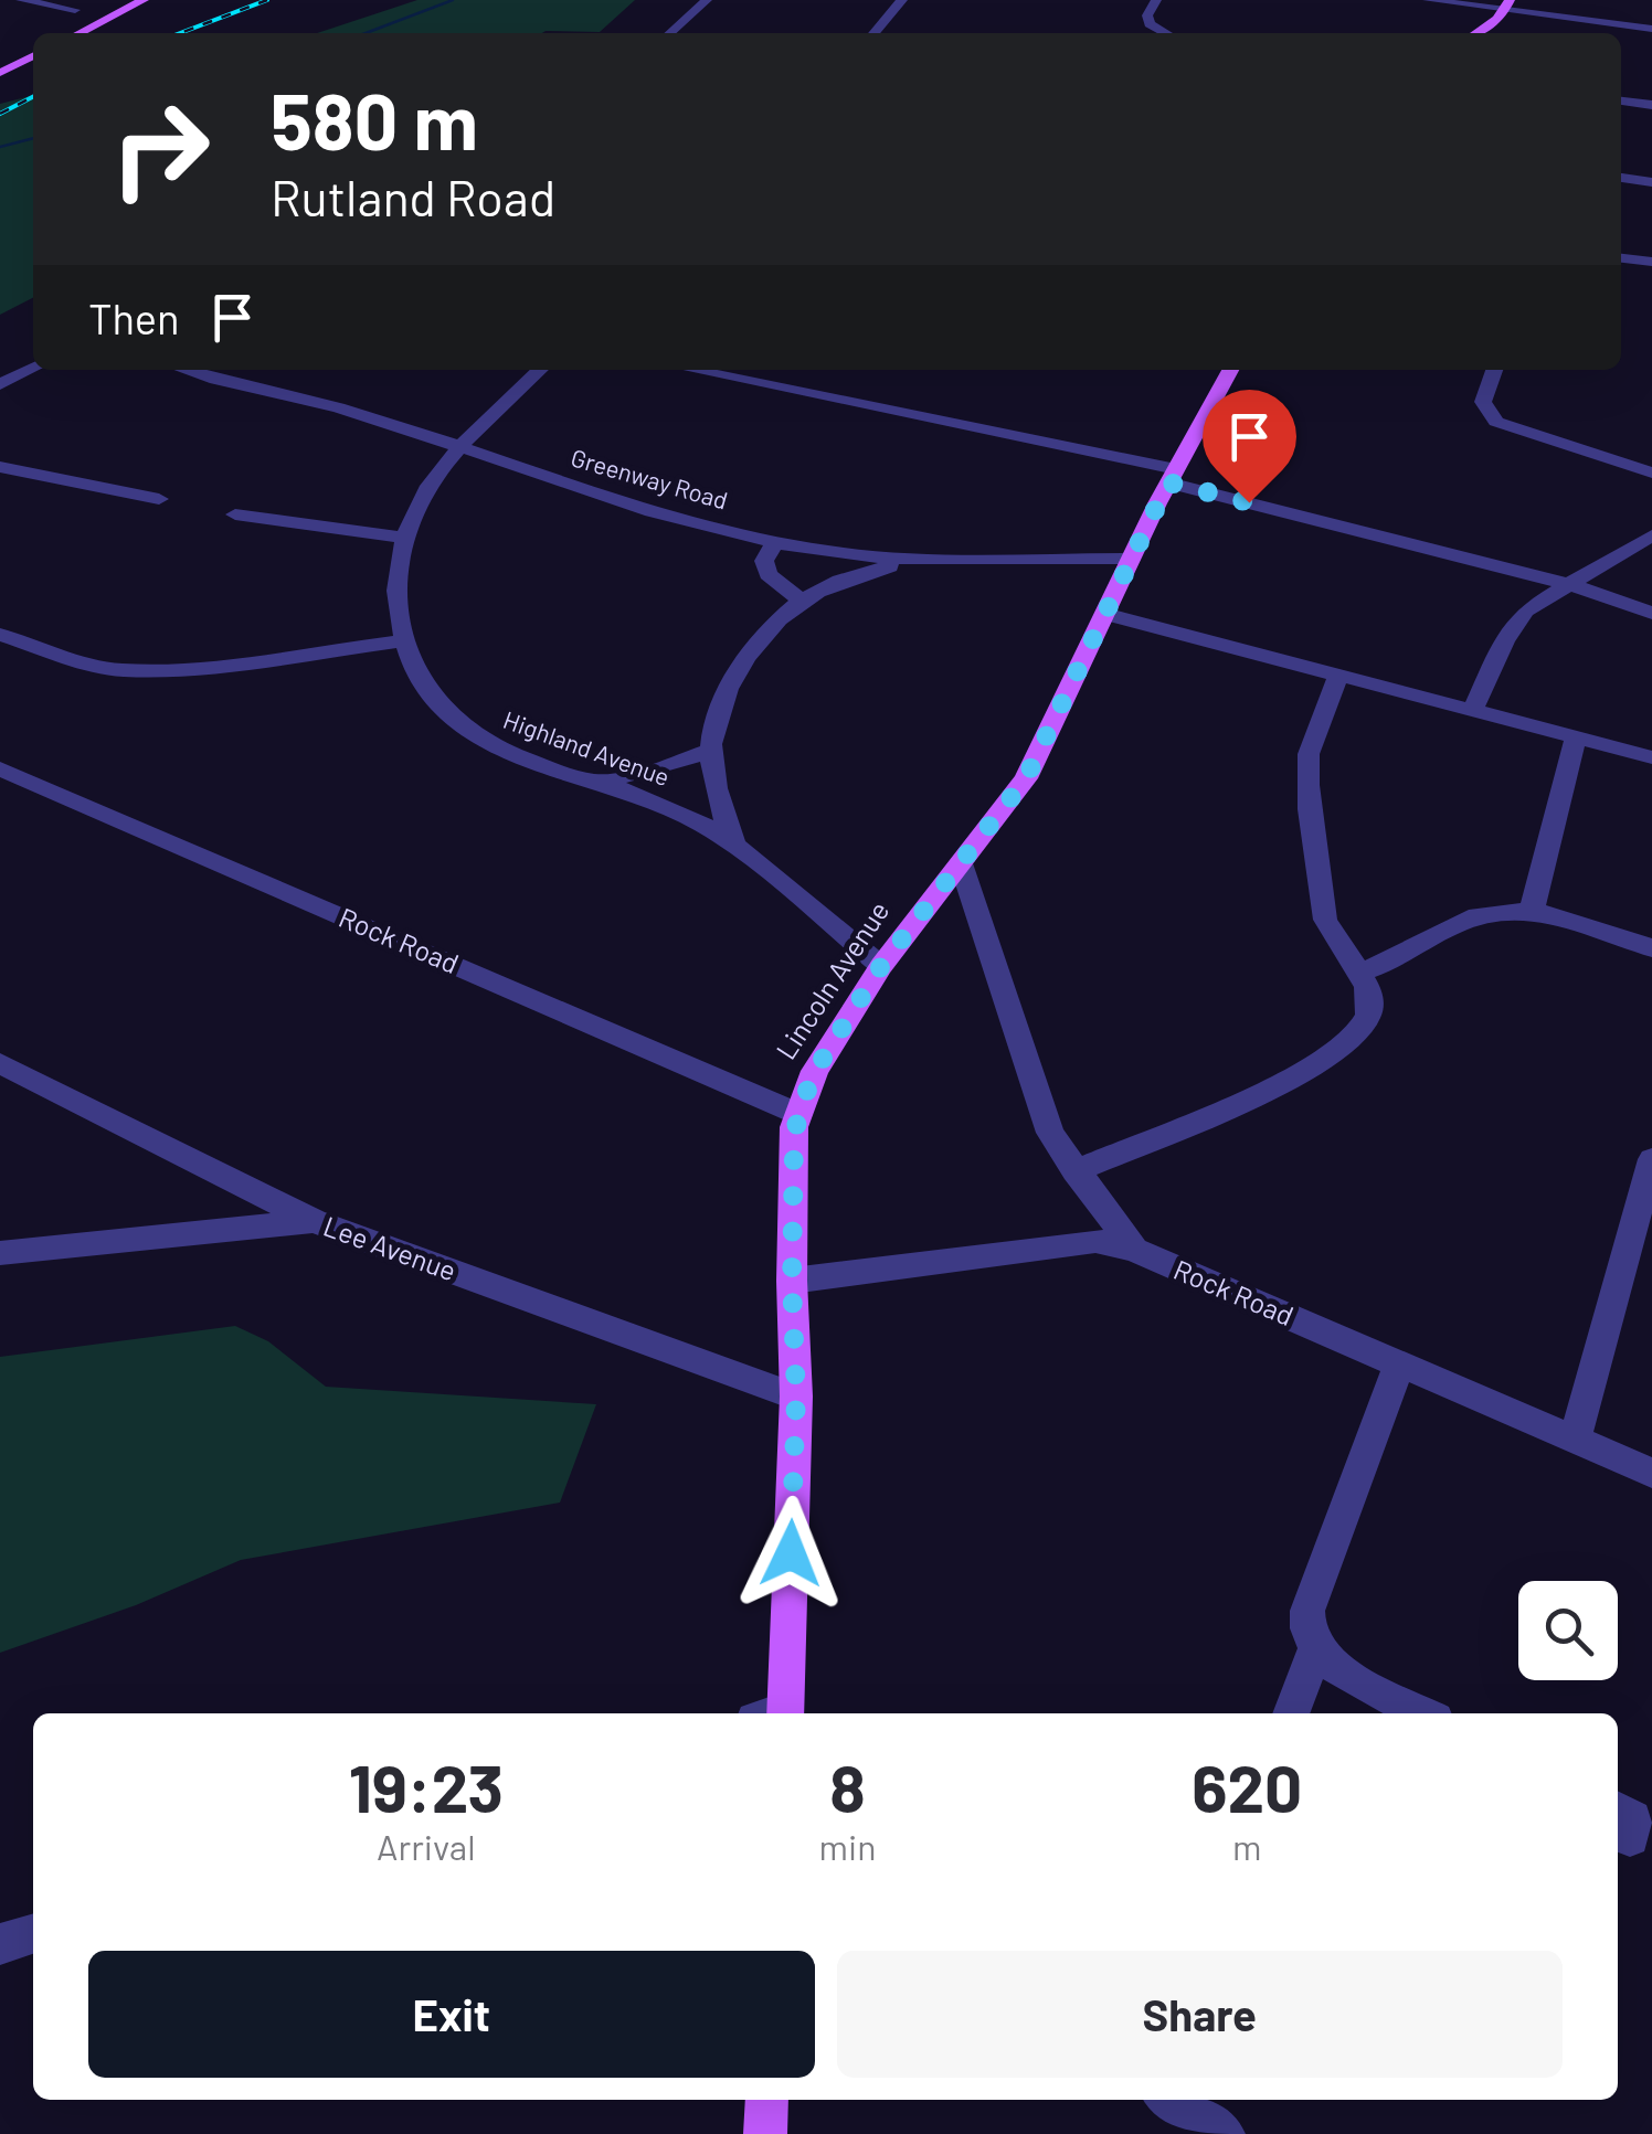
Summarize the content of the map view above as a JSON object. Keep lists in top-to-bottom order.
{
  "streets": {
    "main road": ["Lincoln Avenue"],
    "street": [
      "Greenway Road",
      "Highland Avenue",
      "Rock Road",
      "Lee Avenue"
    ]
  },
  "crossings": [
    ["Greenway Road", "Highland Avenue"],
    ["Greenway Road", "Lincoln Avenue"],
    ["Highland Avenue", "Lincoln Avenue"],
    ["Rock Road", "Lincoln Avenue"],
    ["Lincoln Avenue", "Lee Avenue"]
  ],
  "page": {
    "turn": ["580 m", "Rutland Road"],
    "then": "Then",
    "eta": [
      "19:23",
      "Arrival",
      "8",
      "min",
      "620",
      "m"
    ],
    "buttons": ["Exit", "Share"]
  }
}
